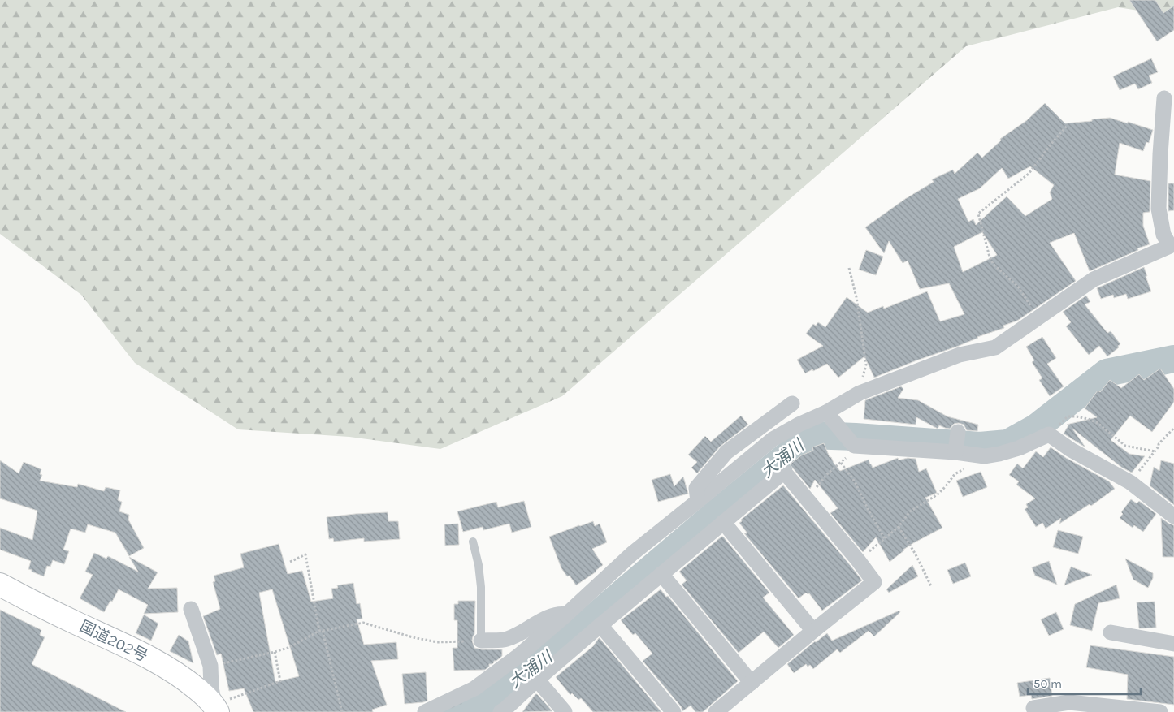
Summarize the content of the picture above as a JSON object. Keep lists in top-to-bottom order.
{
  "streets": {
    "highway": ["国道202号"]
  },
  "water": ["大浦川"],
  "scale_bar": "50 m"
}
